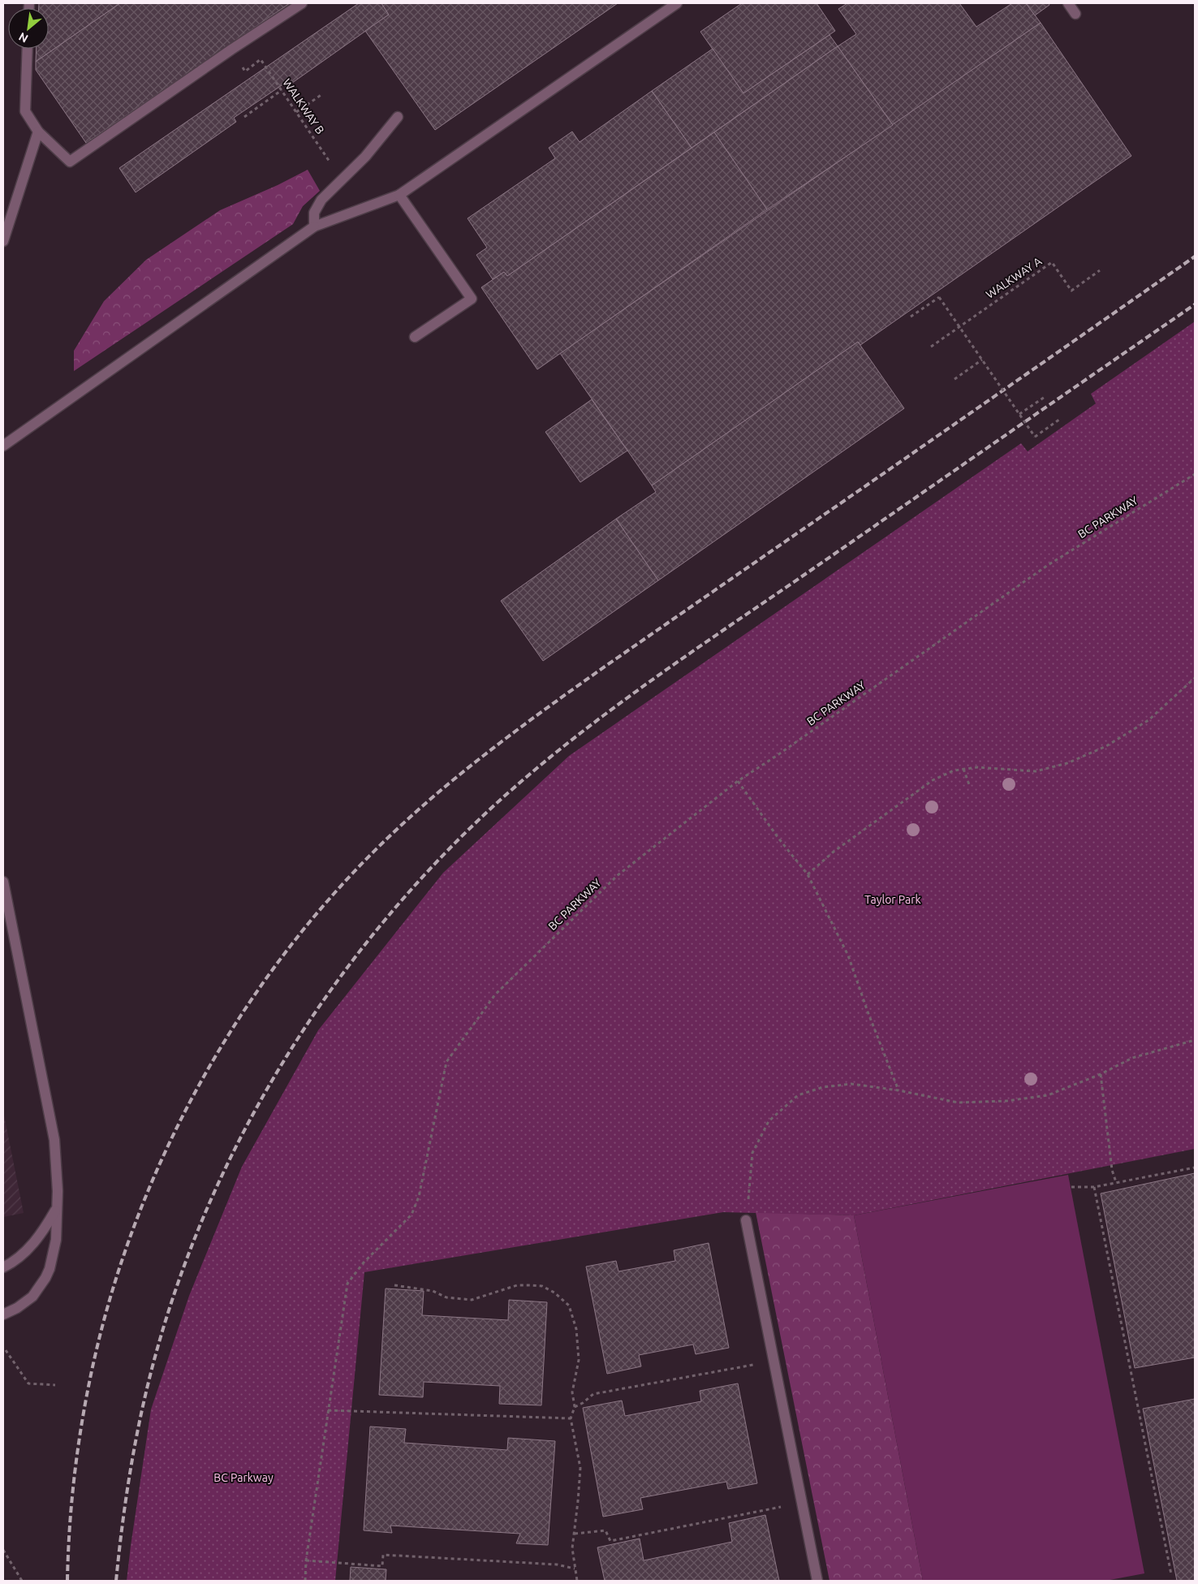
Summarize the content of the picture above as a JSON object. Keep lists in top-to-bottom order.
{
  "streets": {
    "path": ["WALKWAY B", "WALKWAY A", "BC PARKWAY"]
  },
  "parks": ["Taylor Park", "BC Parkway"],
  "north": "bottom left"
}
